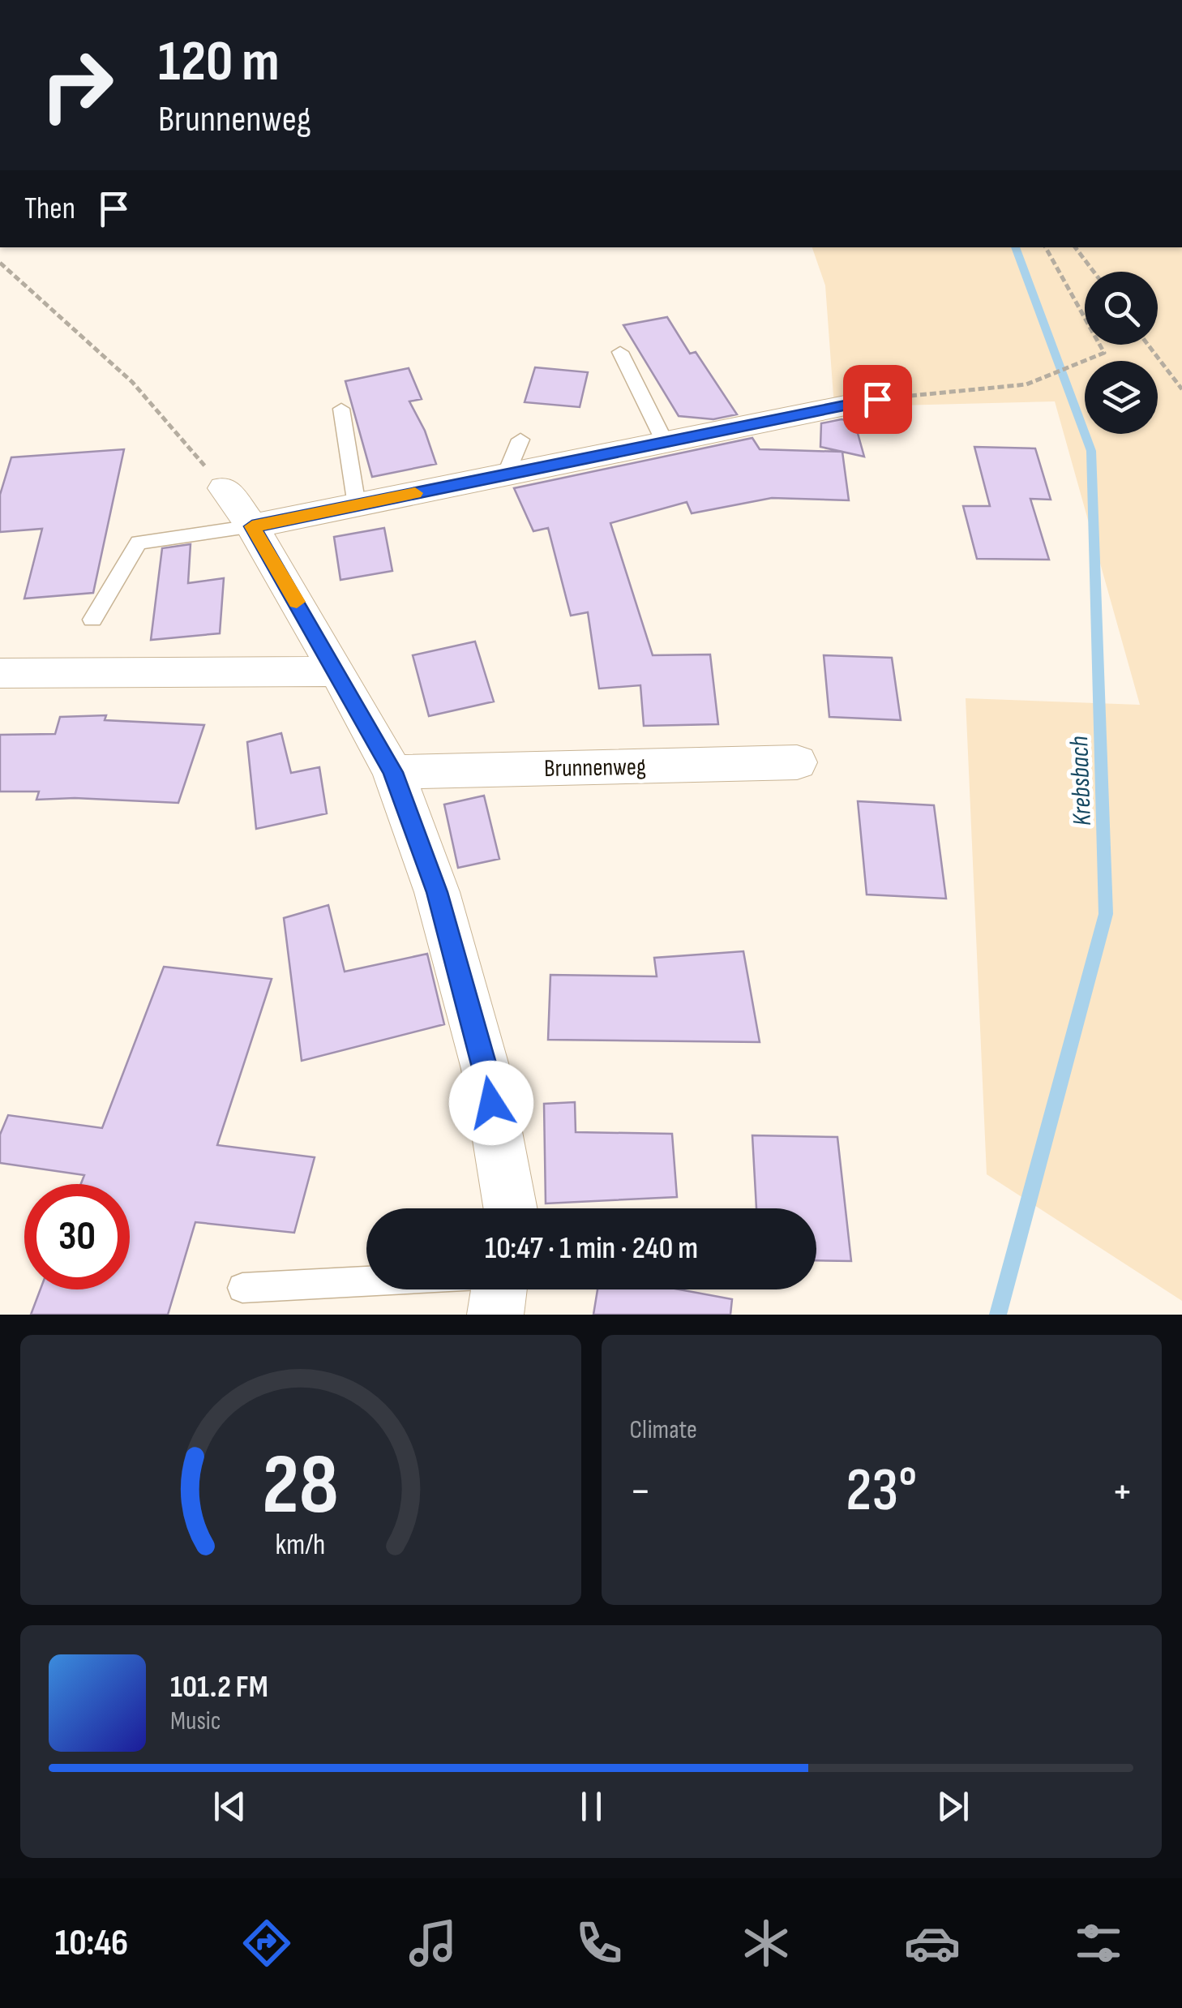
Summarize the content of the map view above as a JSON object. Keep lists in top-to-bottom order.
{
  "streets": {
    "street": ["Brunnenweg"]
  },
  "water": ["Krebsbach"],
  "page": {
    "turn": ["120 m", "Brunnenweg"],
    "then": "Then",
    "limit": "30",
    "trip": "10:47 · 1 min · 240 m",
    "tile": "Climate",
    "heat": ["−", "23°", "+"],
    "song": ["101.2 FM", "Music"],
    "tabs": "10:46",
    "gauge": ["28", "km/h"]
  }
}
